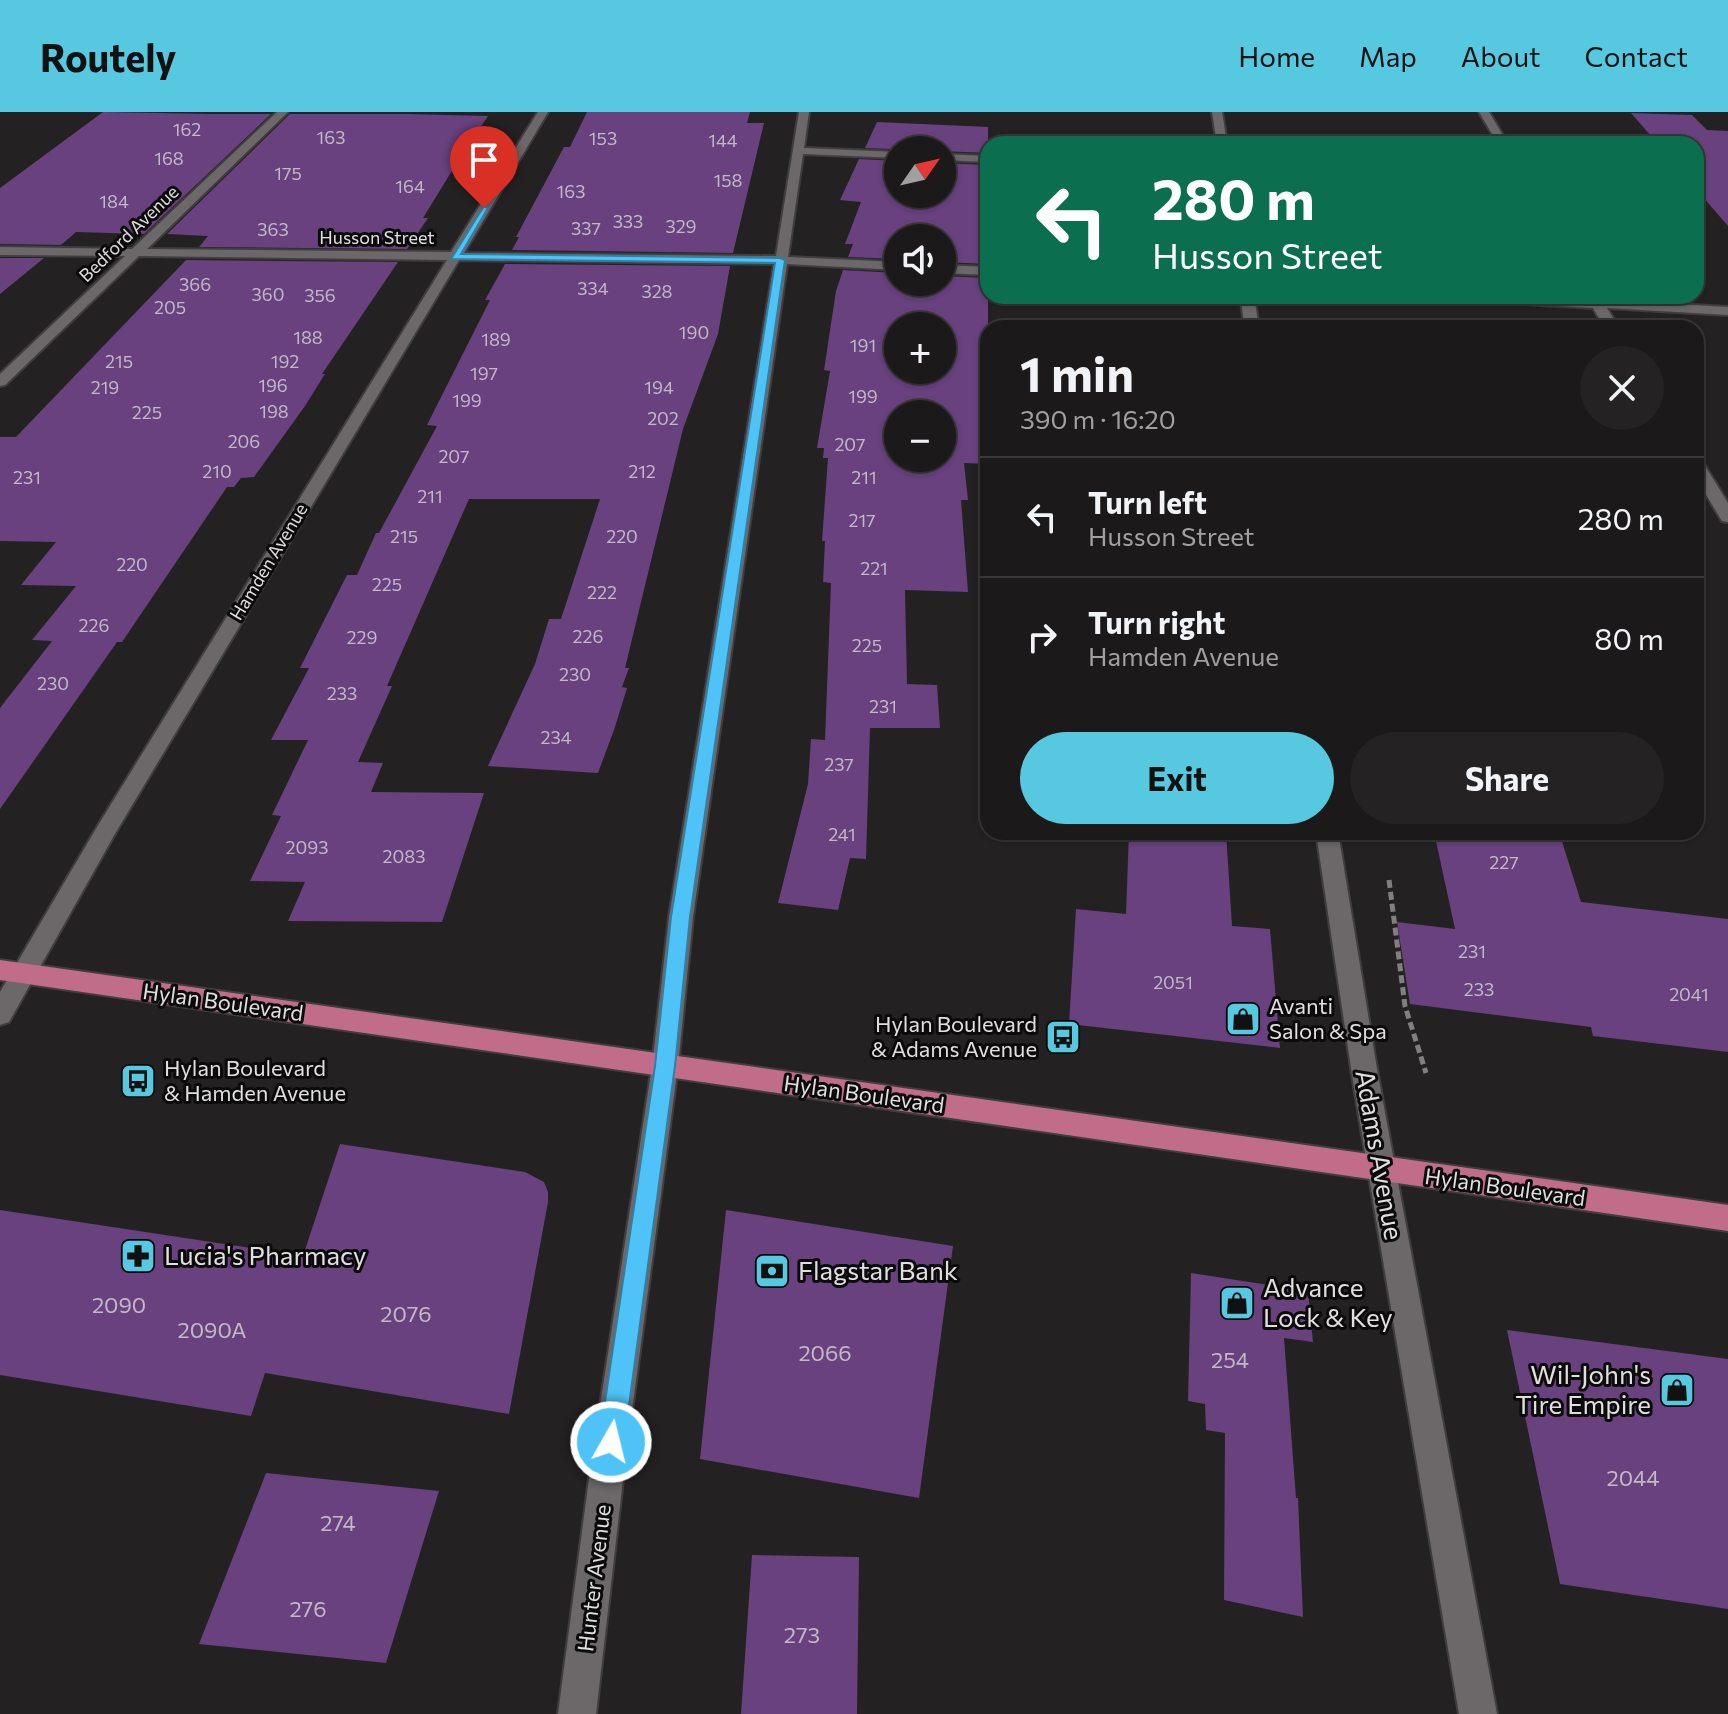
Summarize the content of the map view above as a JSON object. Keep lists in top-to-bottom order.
{
  "streets": {
    "main road": ["Hylan Boulevard"],
    "street": [
      "Bedford Avenue",
      "Husson Street",
      "Hamden Avenue",
      "Adams Avenue",
      "Hunter Avenue"
    ]
  },
  "crossings": [
    ["Bedford Avenue", "Husson Street"],
    ["Husson Street", "Hamden Avenue"],
    ["Husson Street", "Hunter Avenue"],
    ["Hamden Avenue", "Hylan Boulevard"],
    ["Hylan Boulevard", "Adams Avenue"],
    ["Hylan Boulevard", "Hunter Avenue"]
  ],
  "places": {
    "shop": ["Avanti Salon & Spa", "Advance Lock & Key", "Wil-John's Tire Empire"],
    "bus stop": ["Hylan Boulevard & Adams Avenue", "Hylan Boulevard & Hamden Avenue"],
    "pharmacy": ["Lucia's Pharmacy"],
    "bank": ["Flagstar Bank"]
  },
  "house_numbers": [
    "162",
    "163",
    "153",
    "144",
    "168",
    "175",
    "158",
    "164",
    "163",
    "184",
    "333",
    "329",
    "337",
    "363",
    "366",
    "334",
    "328",
    "360",
    "356",
    "205",
    "190",
    "188",
    "189",
    "191",
    "215",
    "192",
    "197",
    "196",
    "219",
    "194",
    "199",
    "199",
    "198",
    "225",
    "202",
    "206",
    "207",
    "207",
    "210",
    "212",
    "231",
    "211",
    "211",
    "217",
    "215",
    "220",
    "220",
    "221",
    "225",
    "222",
    "226",
    "226",
    "229",
    "225",
    "230",
    "230",
    "233",
    "231",
    "234",
    "237",
    "241",
    "2093",
    "2083",
    "227",
    "231",
    "2051",
    "233",
    "2041",
    "2090",
    "2076",
    "2090A",
    "2066",
    "254",
    "2044",
    "274",
    "276",
    "273"
  ],
  "north": "top right",
  "page": {
    "header": "Routely",
    "nav": [
      "Home",
      "Map",
      "About",
      "Contact"
    ],
    "map_buttons": ["+", "−"],
    "turn": ["280 m", "Husson Street"],
    "heading": ["1 min", "390 m · 16:20"],
    "list": [
      {
        "name": "Turn left",
        "note": "Husson Street",
        "value": "280 m"
      },
      {
        "name": "Turn right",
        "note": "Hamden Avenue",
        "value": "80 m"
      }
    ],
    "buttons": ["Exit", "Share"]
  }
}
